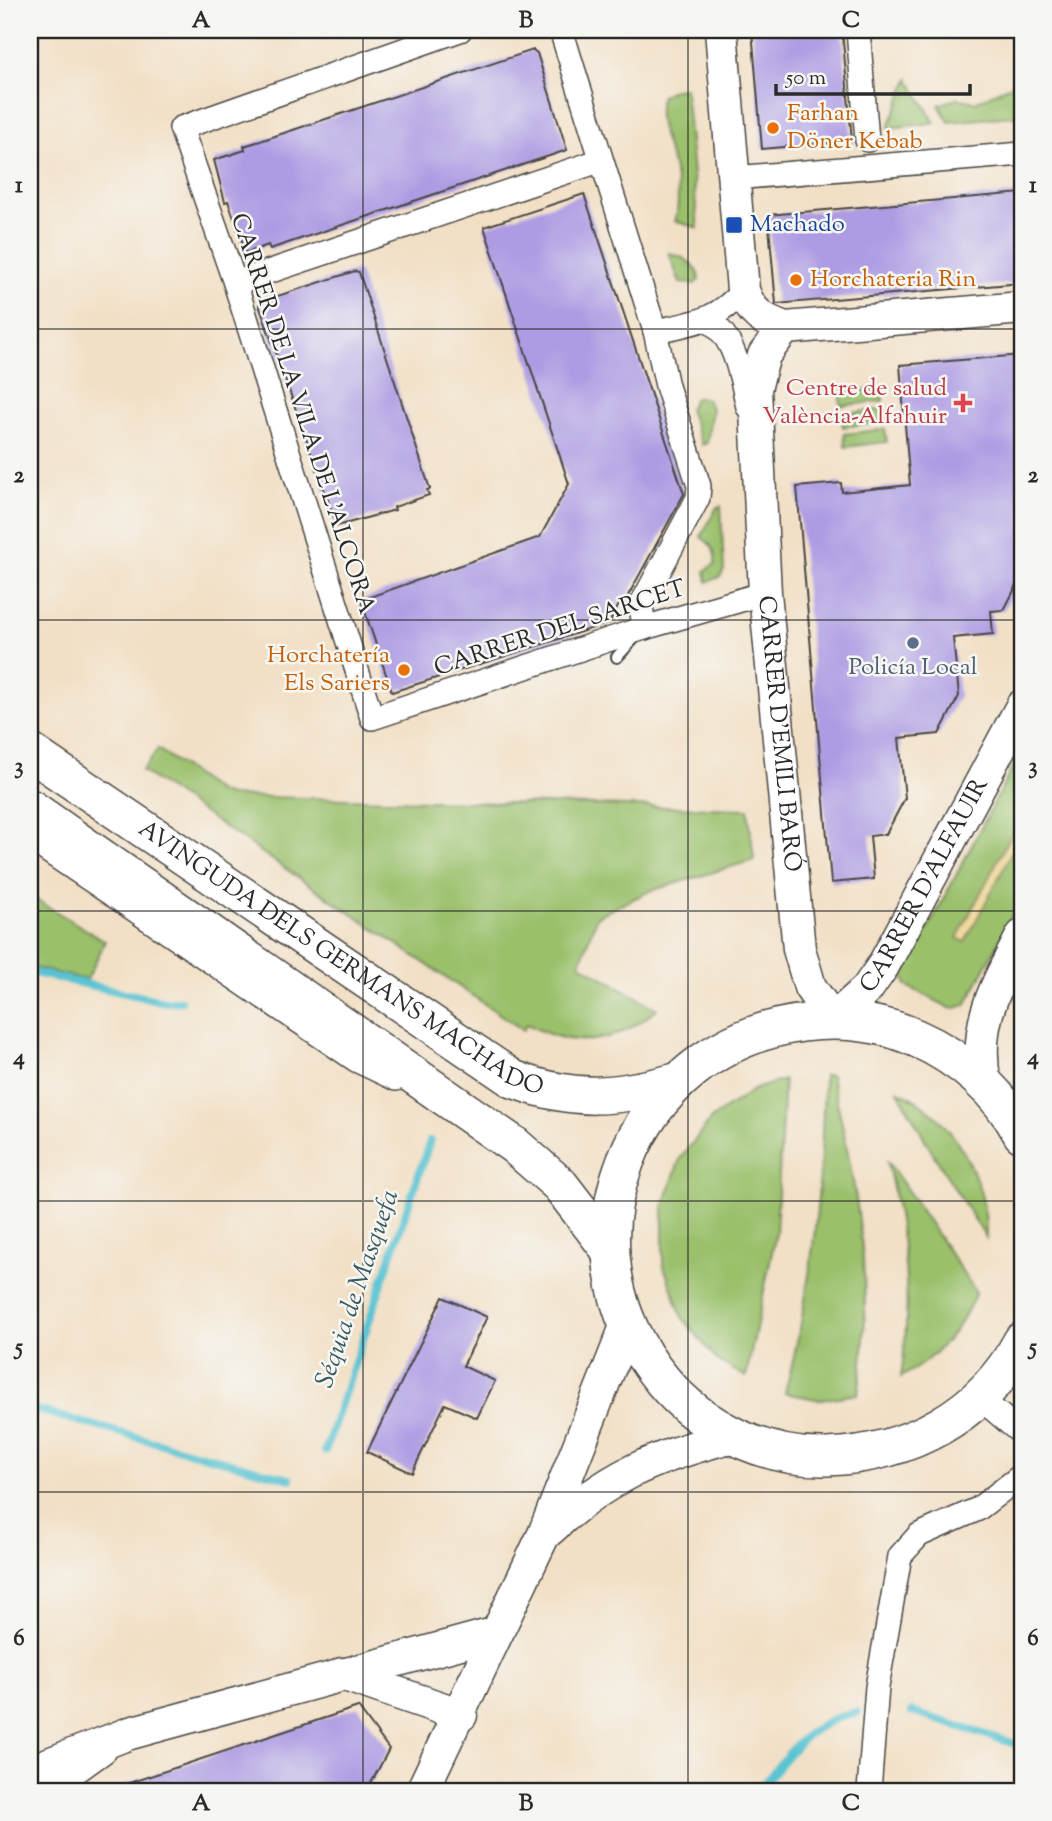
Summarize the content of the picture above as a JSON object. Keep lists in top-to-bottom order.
{
  "streets": {
    "main road": ["CARRER D'EMILI BARÓ", "CARRER D'ALFAUIR", "AVINGUDA DELS GERMANS MACHADO"],
    "street": ["CARRER DE LA VILA DE L'ALCORA", "CARRER DEL SARCET"]
  },
  "crossings": [
    ["CARRER DE LA VILA DE L'ALCORA", "CARRER DEL SARCET"],
    ["CARRER DEL SARCET", "CARRER D'EMILI BARÓ"],
    ["CARRER D'EMILI BARÓ", "CARRER D'ALFAUIR"]
  ],
  "water": ["Séquia de Masquefa"],
  "places": {
    "other": [
      "Farhan Döner Kebab",
      "Horchateria Rin",
      "Policía Local",
      "Horchatería Els Sariers"
    ],
    "transit": ["Machado"],
    "health": ["Centre de salud València-Alfahuir"]
  },
  "scale_bar": "50 m",
  "grid": {
    "columns": ["A", "B", "C"],
    "rows": [
      "1",
      "2",
      "3",
      "4",
      "5",
      "6"
    ]
  }
}
